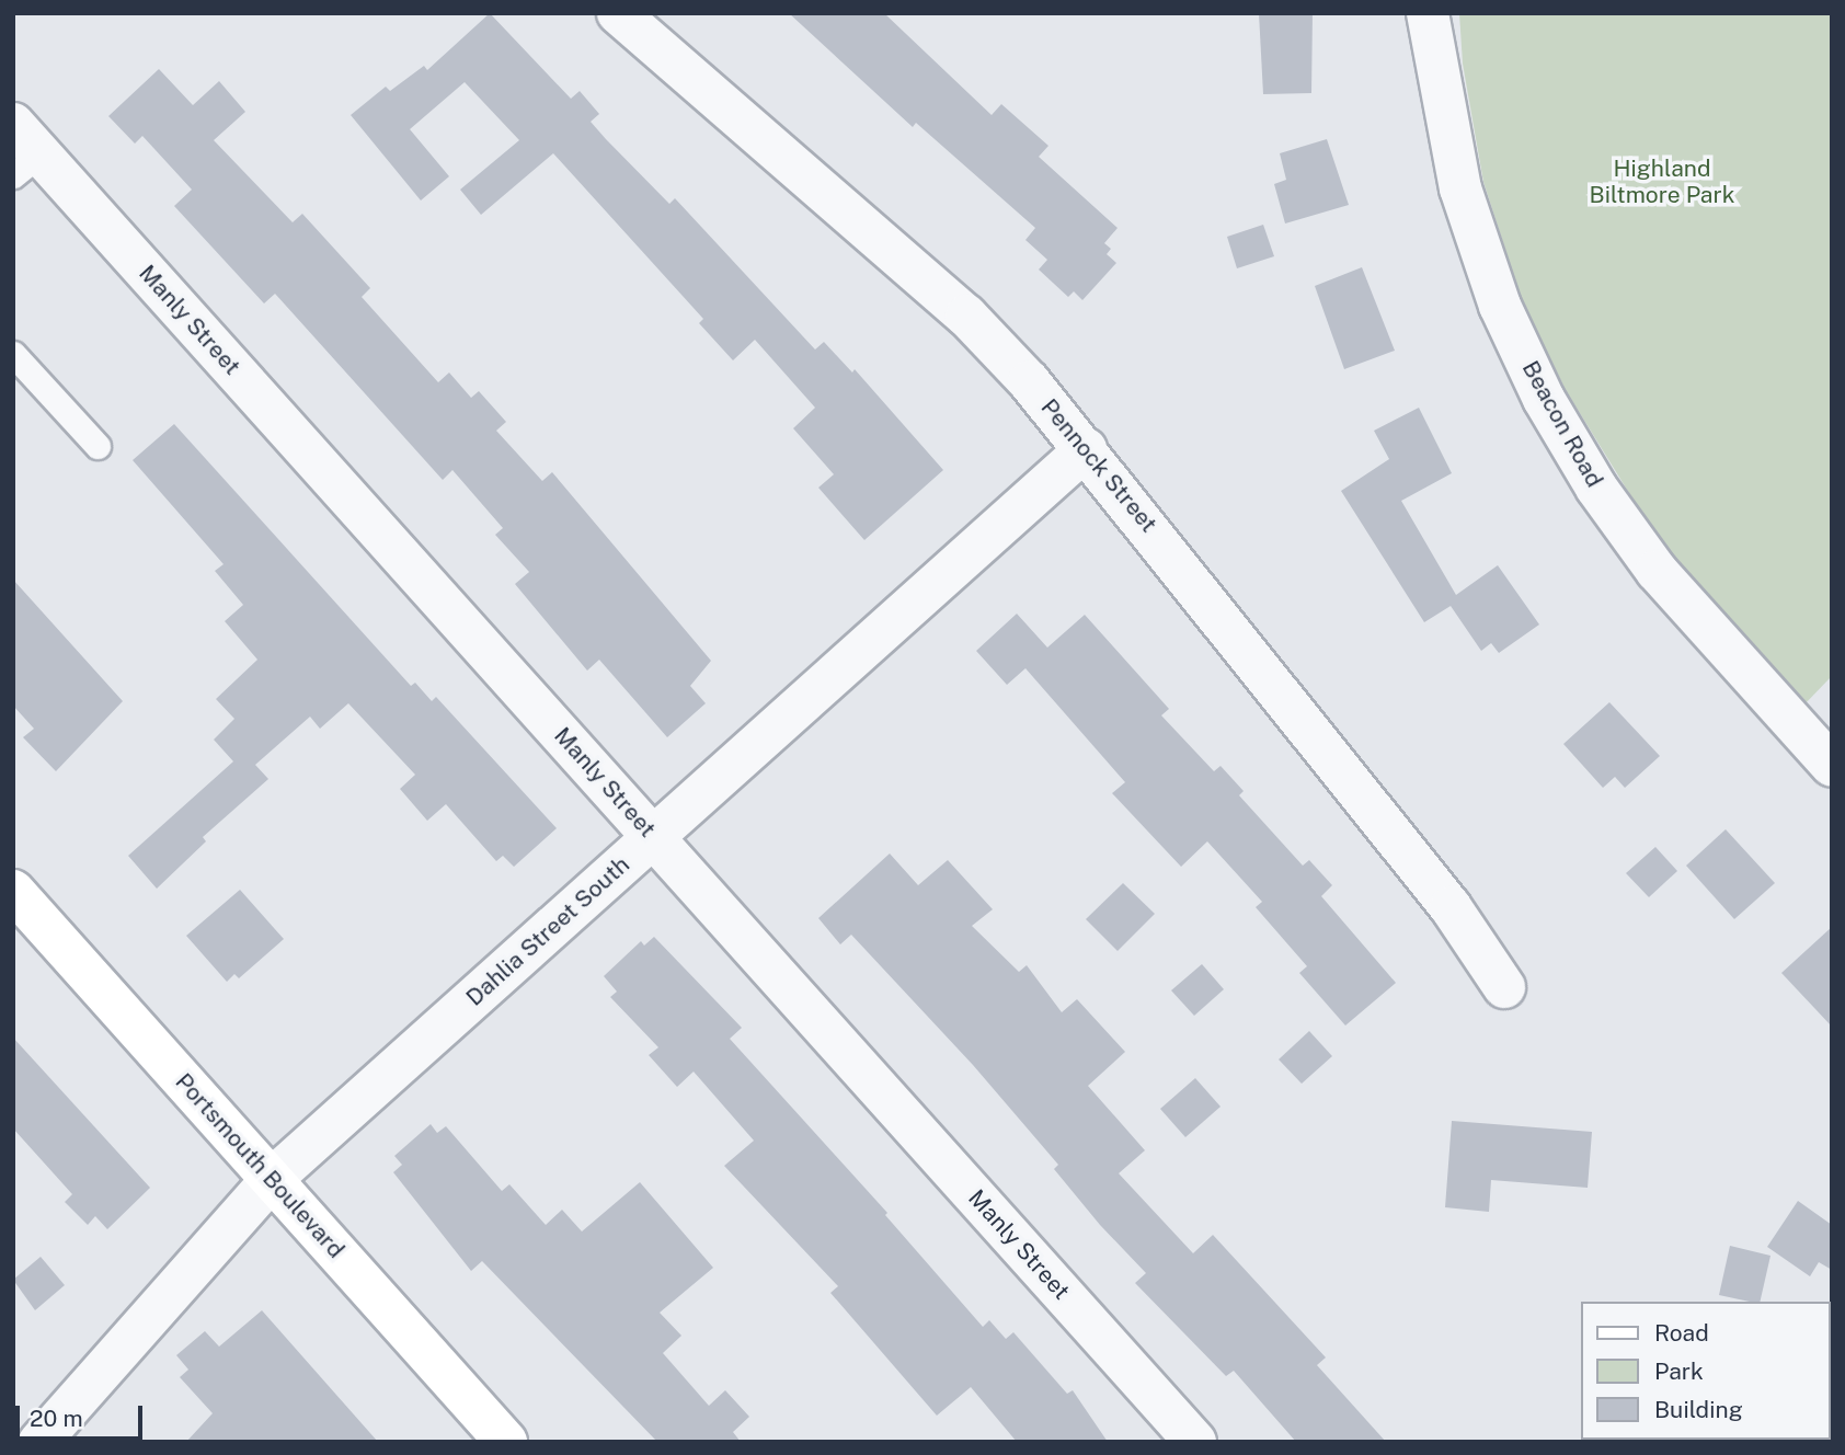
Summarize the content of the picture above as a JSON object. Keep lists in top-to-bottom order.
{
  "streets": {
    "main road": ["Portsmouth Boulevard"],
    "street": [
      "Manly Street",
      "Beacon Road",
      "Pennock Street",
      "Dahlia Street South"
    ]
  },
  "crossings": [
    ["Manly Street", "Dahlia Street South"],
    ["Pennock Street", "Dahlia Street South"],
    ["Dahlia Street South", "Portsmouth Boulevard"]
  ],
  "parks": ["Highland Biltmore Park"],
  "legend": ["Road", "Park", "Building"],
  "scale_bar": "20 m"
}
